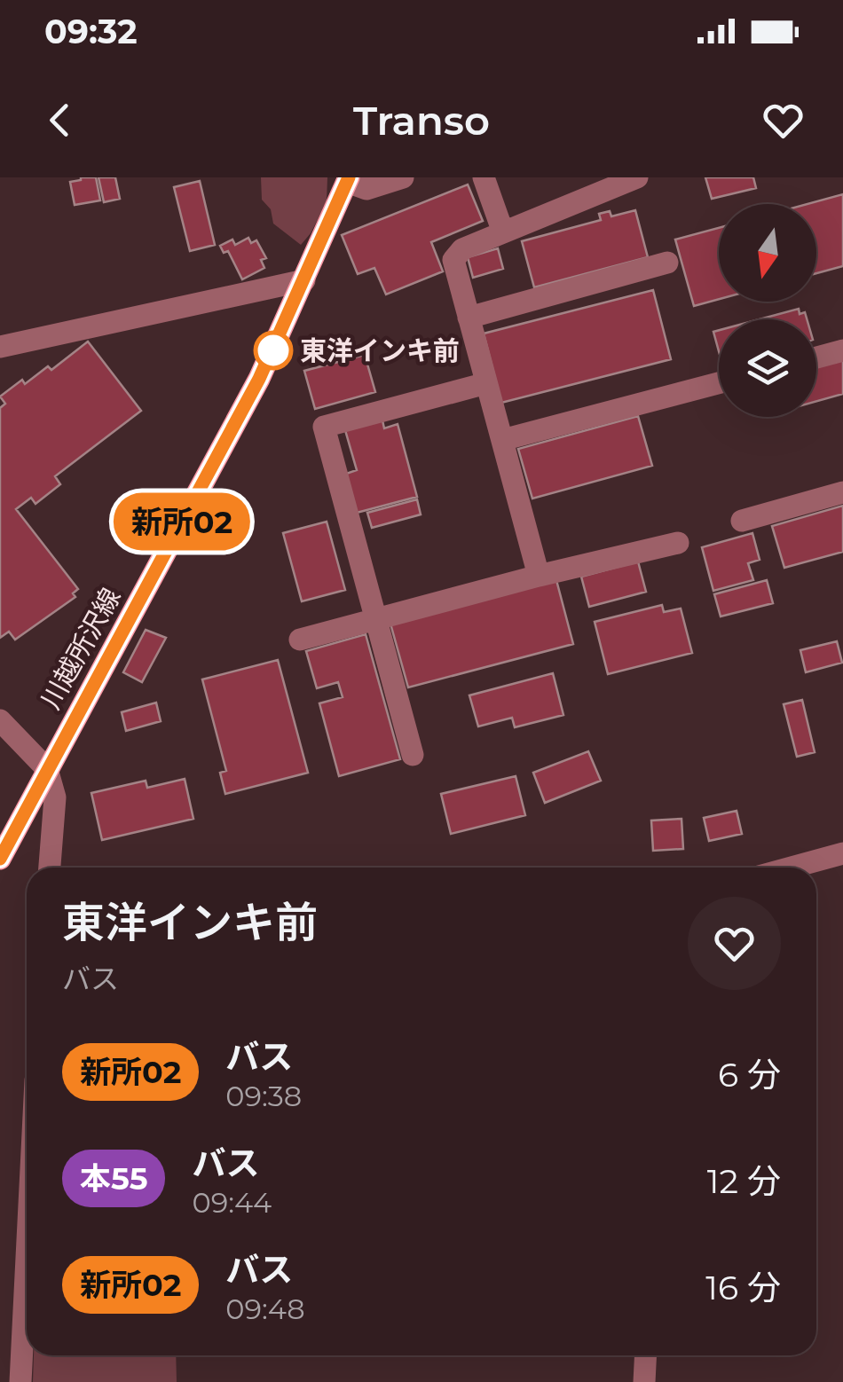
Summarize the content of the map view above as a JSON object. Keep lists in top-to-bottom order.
{
  "streets": {
    "main road": ["川越所沢線"]
  },
  "places": ["東洋インキ前"],
  "lines": ["bus line 新所02"],
  "north": "bottom",
  "page": {
    "status": "09:32",
    "header": "Transo",
    "on_map": "新所02",
    "heading": ["東洋インキ前", "バス"],
    "list": [
      {
        "mark": "新所02",
        "name": "バス",
        "note": "09:38",
        "value": "6 分"
      },
      {
        "mark": "本55",
        "name": "バス",
        "note": "09:44",
        "value": "12 分"
      },
      {
        "mark": "新所02",
        "name": "バス",
        "note": "09:48",
        "value": "16 分"
      }
    ]
  }
}
